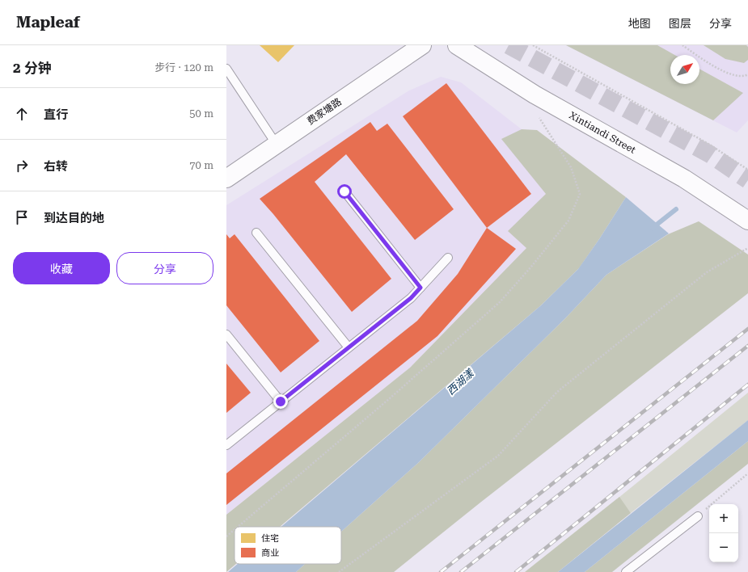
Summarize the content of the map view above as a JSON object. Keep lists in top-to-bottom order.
{
  "streets": {
    "main road": ["费家塘路", "Xintiandi Street"]
  },
  "water": ["西湖漾"],
  "legend": ["住宅", "商业"],
  "north": "top right",
  "page": {
    "header": "Mapleaf",
    "nav": ["地图", "图层", "分享"],
    "heading": ["2 分钟", "步行 · 120 m"],
    "list": [
      ["直行", "50 m"],
      ["右转", "70 m"],
      "到达目的地"
    ],
    "buttons": ["收藏", "分享"],
    "map_buttons": ["+", "−"]
  }
}
